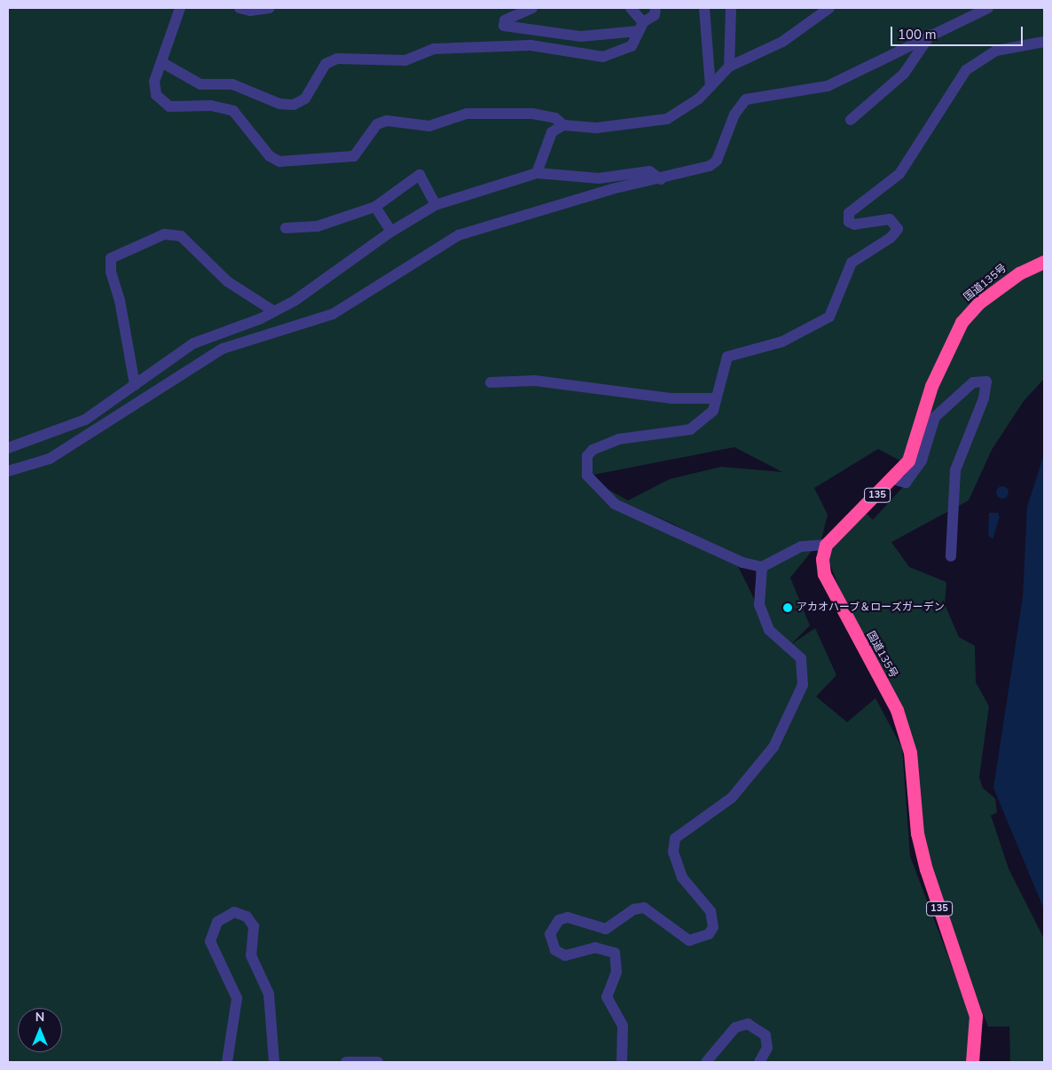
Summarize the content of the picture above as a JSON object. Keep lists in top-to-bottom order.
{
  "streets": {
    "highway": ["国道135号", "135"]
  },
  "places": ["アカオハーブ＆ローズガーデン"],
  "scale_bar": "100 m",
  "north": "top"
}
